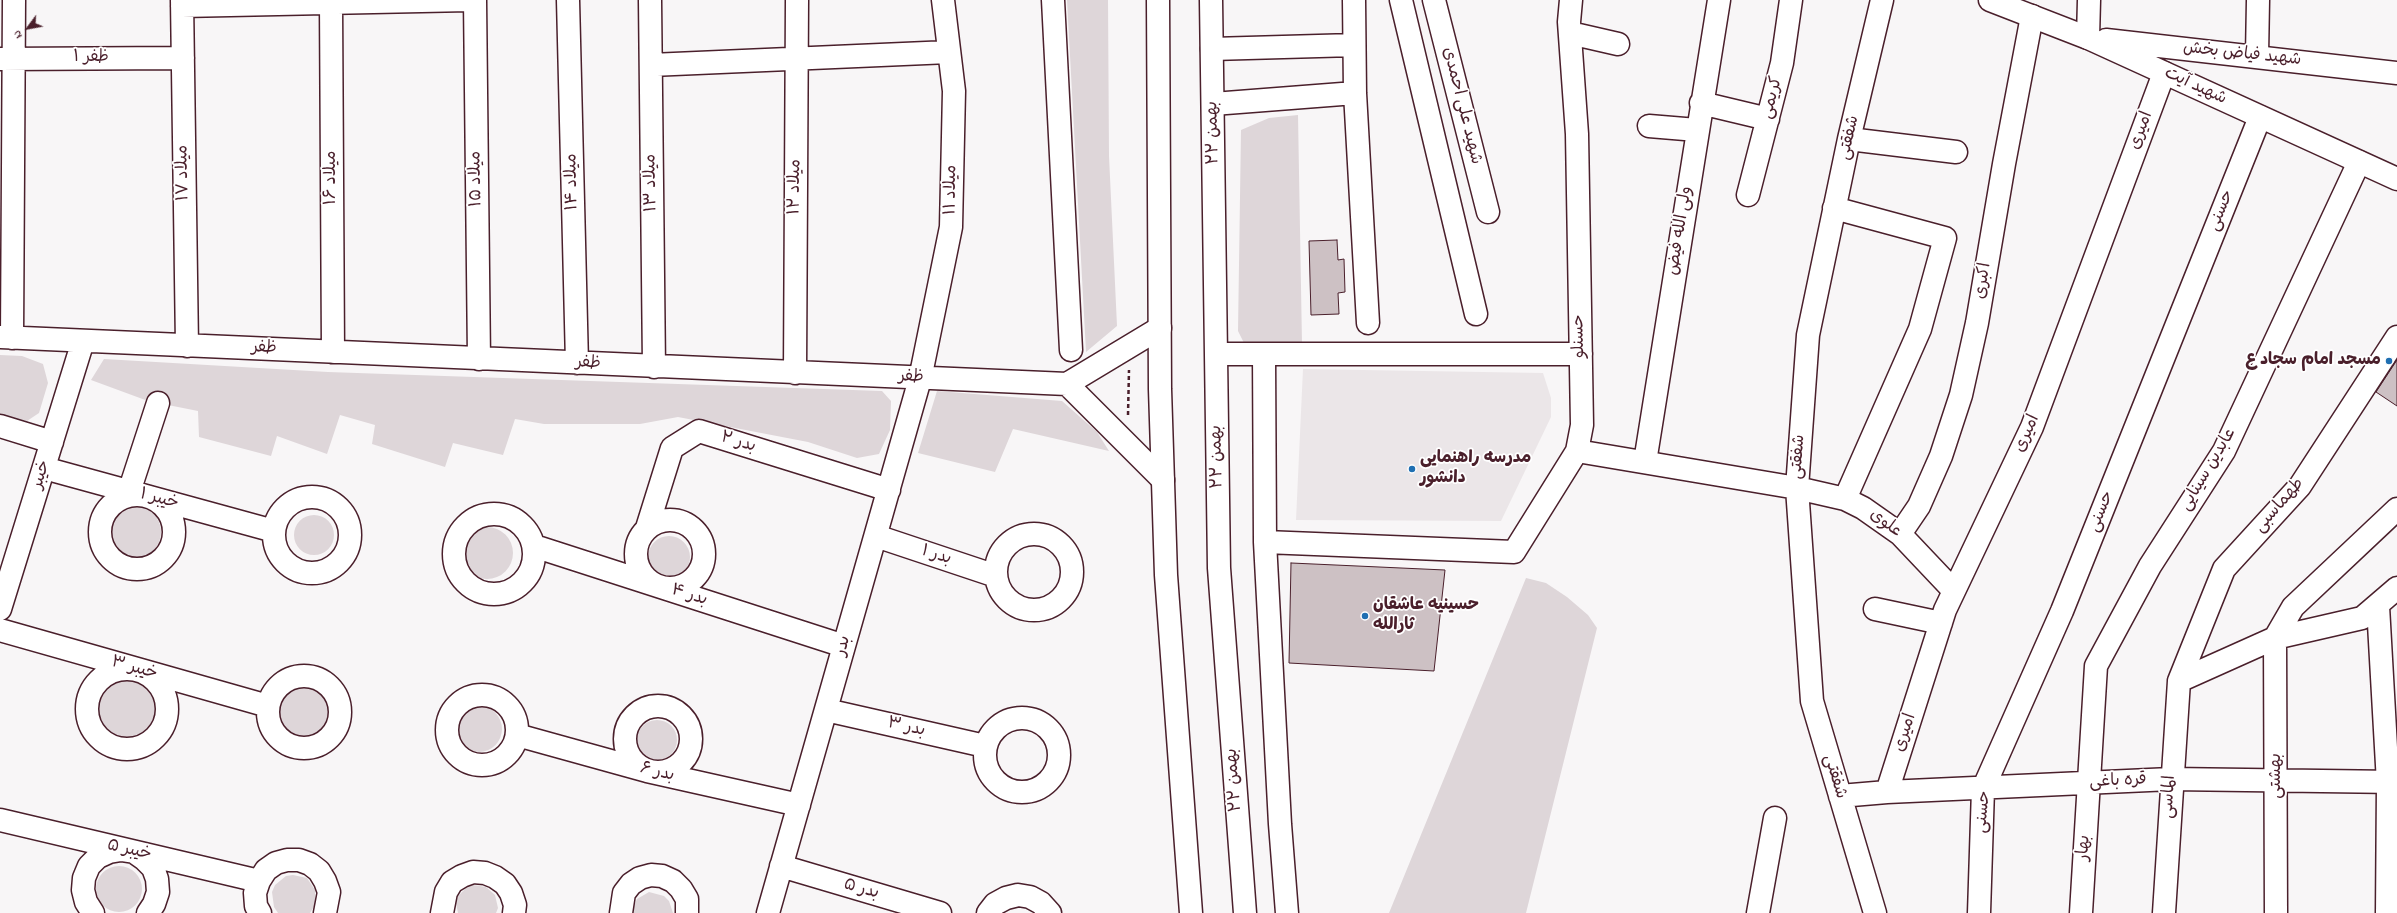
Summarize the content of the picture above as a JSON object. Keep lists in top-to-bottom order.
{
  "streets": {
    "main road": [
      "شهید فیاض بخش",
      "ظفر ۱",
      "شهید آیت",
      "کریمی",
      "شهید علی احمدی",
      "امیری",
      "۲۲ بهمن",
      "شفقتی",
      "میلاد ۱۷",
      "میلاد ۱۶",
      "میلاد ۱۵",
      "میلاد ۱۴",
      "میلاد ۱۳",
      "میلاد ۱۲",
      "میلاد ۱۱",
      "حسنی",
      "ولی الله فیض",
      "اکبری",
      "حسنلو",
      "ظفر",
      "بدر ۲",
      "عابدین سینایی",
      "خیبر",
      "خیبر ۱",
      "طهماسبی",
      "علوی",
      "بدر ۱",
      "بدر ۴",
      "بدر",
      "خیبر ۳",
      "بدر ۳",
      "بدر ۶",
      "بهشتی",
      "قره باغی",
      "الماسی",
      "بهار",
      "خیبر ۵",
      "بدر ۵"
    ]
  },
  "crossings": [
    ["شهید فیاض بخش", "شهید آیت"],
    ["ظفر ۱", "میلاد ۱۷"],
    ["شهید آیت", "امیری"],
    ["شهید آیت", "حسنی"],
    ["شهید آیت", "اکبری"],
    ["شهید آیت", "عابدین سینایی"],
    ["امیری", "علوی"],
    ["امیری", "قره باغی"],
    ["شفقتی", "علوی"],
    ["شفقتی", "قره باغی"],
    ["میلاد ۱۷", "ظفر"],
    ["میلاد ۱۶", "ظفر"],
    ["میلاد ۱۵", "ظفر"],
    ["میلاد ۱۴", "ظفر"],
    ["میلاد ۱۳", "ظفر"],
    ["میلاد ۱۲", "ظفر"],
    ["میلاد ۱۱", "ظفر"],
    ["میلاد ۱۱", "بدر"],
    ["حسنی", "قره باغی"],
    ["اکبری", "علوی"],
    ["ظفر", "خیبر"],
    ["ظفر", "بدر"],
    ["بدر ۲", "بدر ۴"],
    ["بدر ۲", "بدر"],
    ["عابدین سینایی", "قره باغی"],
    ["عابدین سینایی", "بهار"],
    ["خیبر", "خیبر ۱"],
    ["طهماسبی", "الماسی"],
    ["بدر ۱", "بدر"],
    ["بدر ۴", "بدر"],
    ["بدر", "بدر ۳"],
    ["بدر", "بدر ۶"],
    ["بدر", "بدر ۵"],
    ["بهشتی", "قره باغی"],
    ["قره باغی", "الماسی"],
    ["قره باغی", "بهار"]
  ],
  "places": ["مسجد امام سجاد ع", "مدرسه راهنمایی دانشور", "حسینیه عاشقان ثارالله"],
  "north": "bottom left"
}
